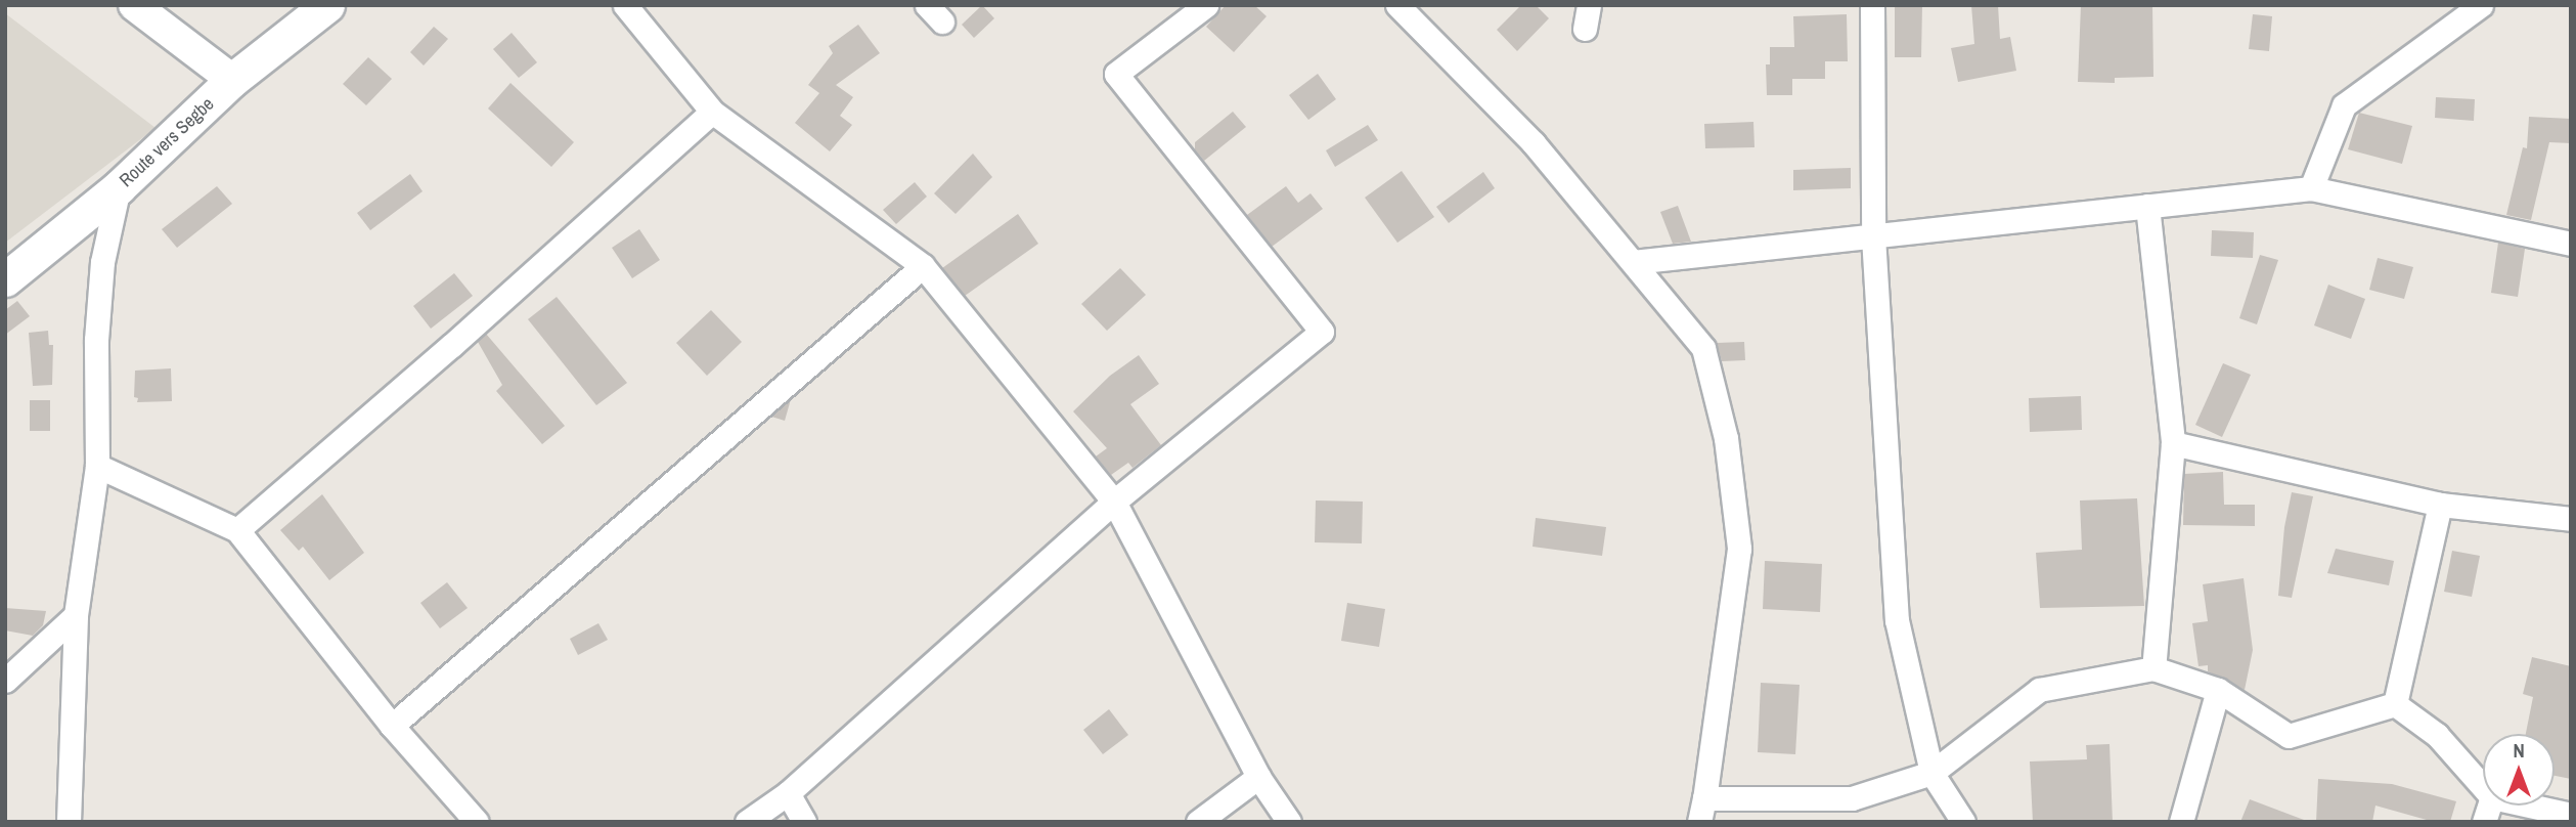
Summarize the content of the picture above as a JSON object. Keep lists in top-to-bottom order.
{
  "streets": {
    "main road": ["Route vers Segbe"]
  },
  "north": "top"
}
